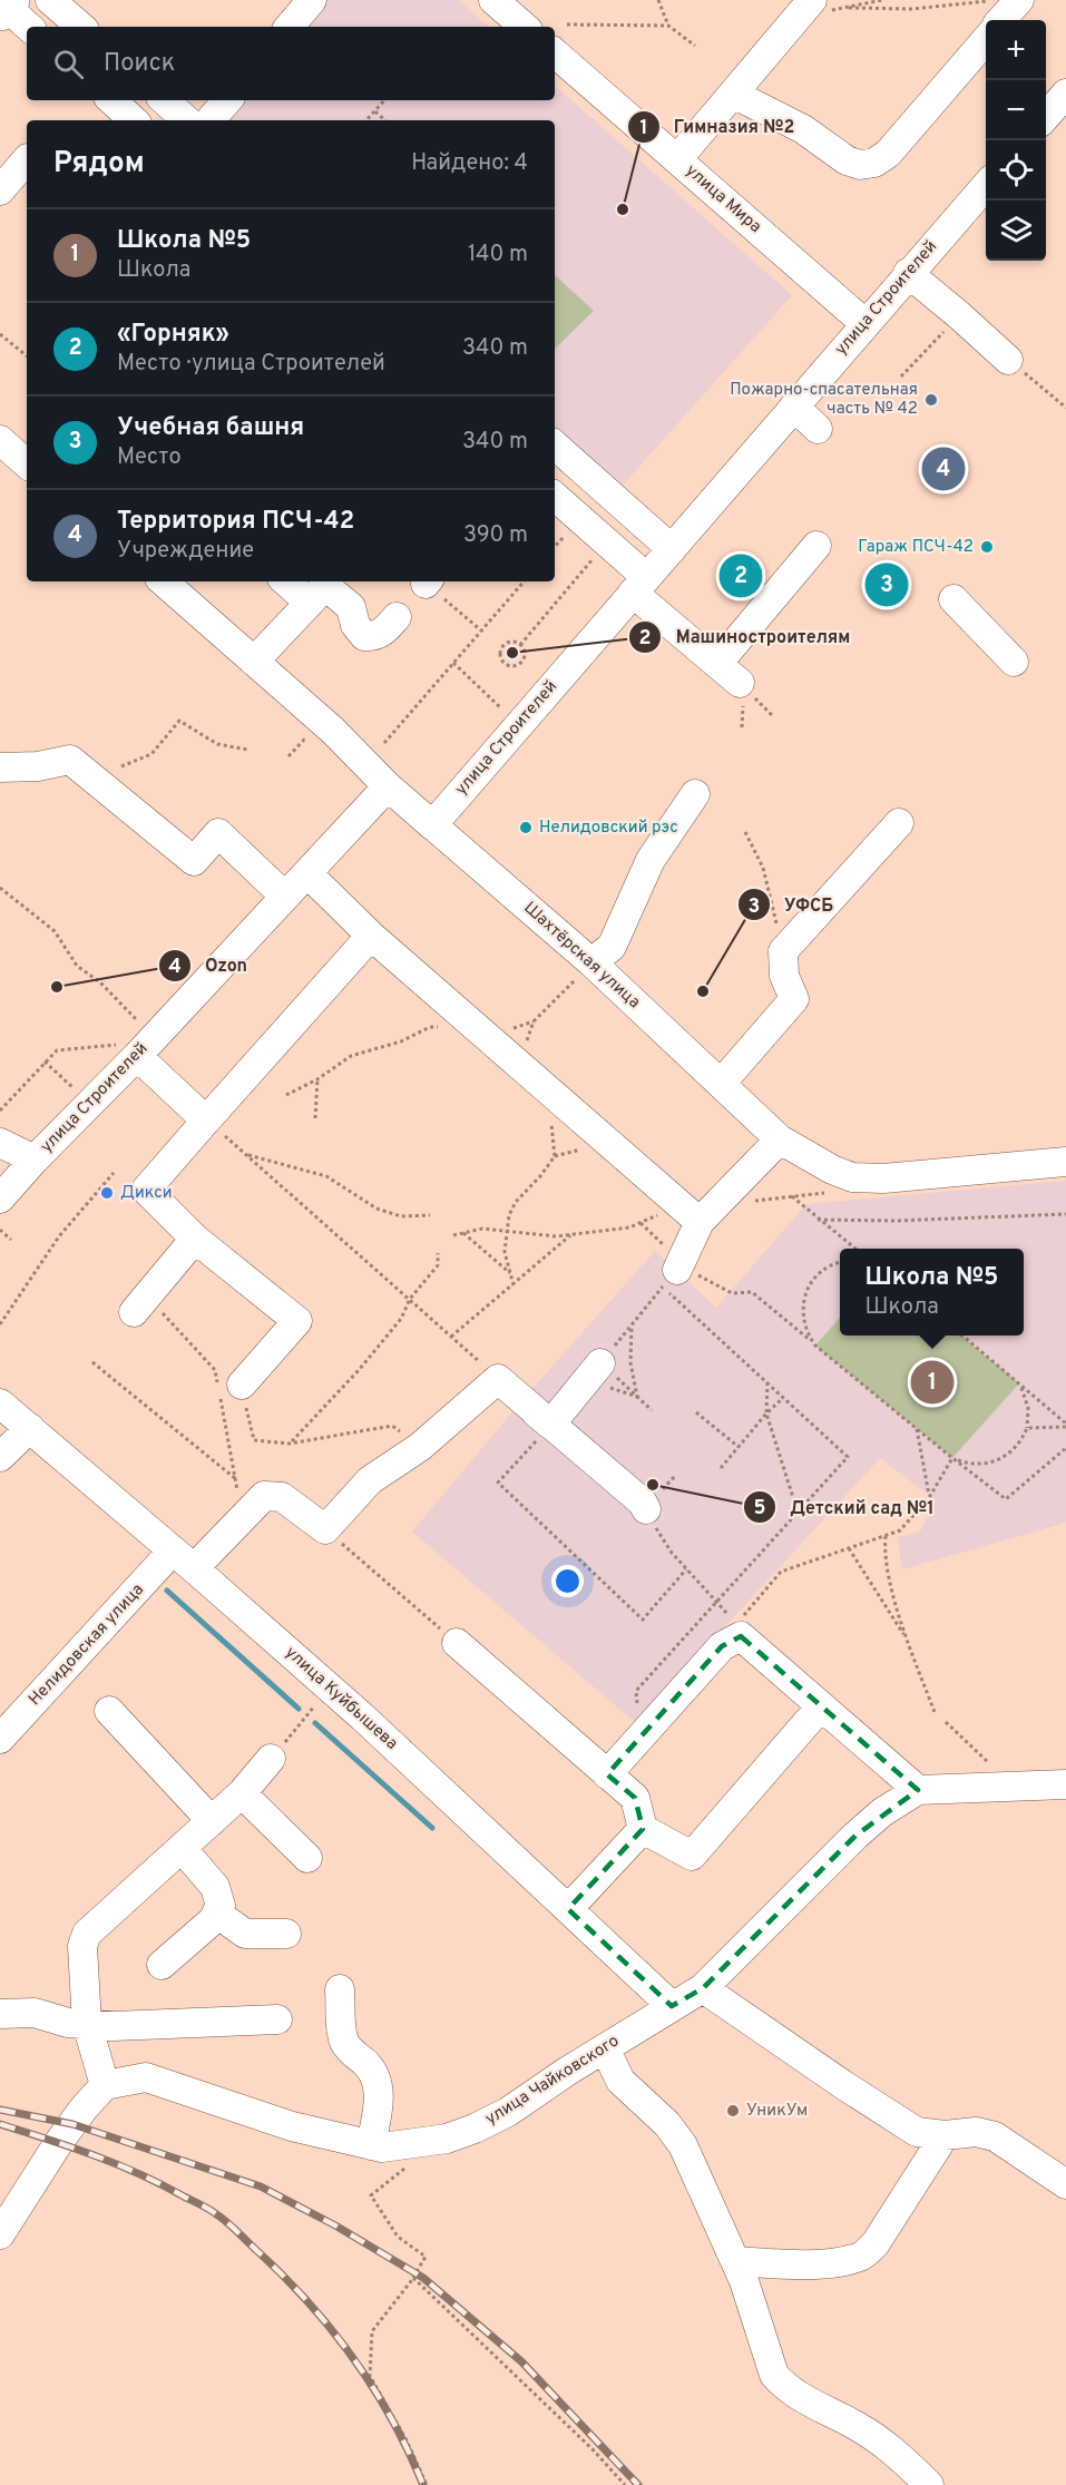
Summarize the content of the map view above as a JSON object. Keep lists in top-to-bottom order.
{
  "streets": {
    "street": [
      "улица Мира",
      "улица Строителей",
      "Шахтёрская улица",
      "Нелидовская улица",
      "улица Куйбышева",
      "улица Чайковского"
    ]
  },
  "crossings": [
    ["улица Мира", "улица Строителей"],
    ["улица Строителей", "Шахтёрская улица"],
    ["Нелидовская улица", "улица Куйбышева"],
    ["улица Куйбышева", "улица Чайковского"]
  ],
  "places": [
    "Гимназия №2",
    "Пожарно-спасательная часть № 42",
    "Гараж ПСЧ-42",
    "Машиностроителям",
    "Нелидовский рэс",
    "Ozon",
    "УФСБ",
    "Дикси",
    "Детский сад №1",
    "УникУм"
  ],
  "page": {
    "map_buttons": ["+", "−"],
    "search": "Поиск",
    "heading": ["Рядом", "Найдено: 4"],
    "list": [
      {
        "mark": "1",
        "name": "Школа №5",
        "note": "Школа",
        "value": "140 m"
      },
      {
        "mark": "2",
        "name": "«Горняк»",
        "note": "Место · улица Строителей",
        "value": "340 m"
      },
      {
        "mark": "3",
        "name": "Учебная башня",
        "note": "Место",
        "value": "340 m"
      },
      {
        "mark": "4",
        "name": "Территория ПСЧ-42",
        "note": "Учреждение",
        "value": "390 m"
      }
    ],
    "pins": [
      "4",
      "2",
      "3",
      "1"
    ],
    "popup": ["Школа №5", "Школа"]
  }
}
